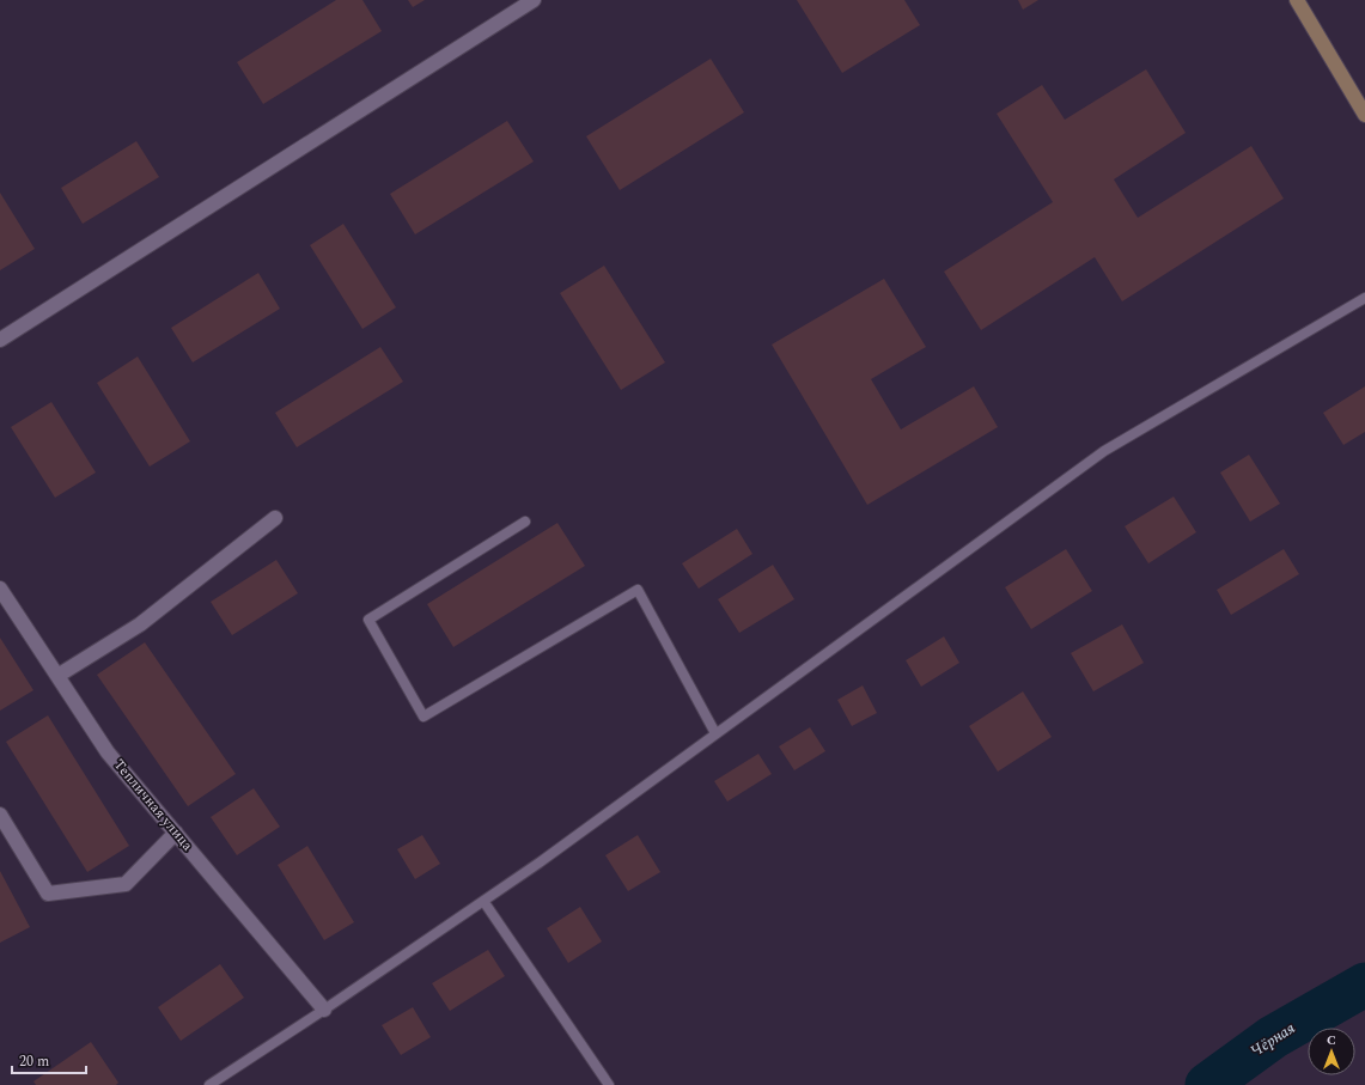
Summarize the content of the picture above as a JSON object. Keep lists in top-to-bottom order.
{
  "streets": {
    "street": ["Тепличная улица"]
  },
  "water": ["Чёрная"],
  "scale_bar": "20 m",
  "north": "top"
}
